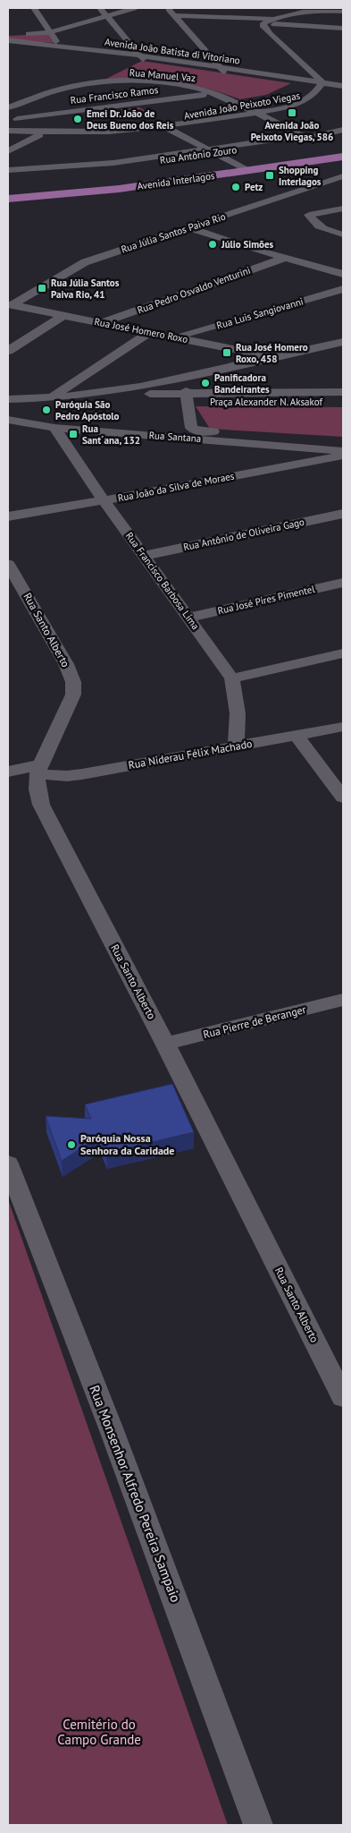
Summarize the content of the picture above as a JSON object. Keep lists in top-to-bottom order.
{
  "streets": {
    "main road": ["Avenida Interlagos"],
    "street": [
      "Avenida João Batista di Vitoriano",
      "Rua Manuel Vaz",
      "Rua Francisco Ramos",
      "Avenida João Peixoto Viegas",
      "Rua Antônio Zouro",
      "Rua Júlia Santos Paiva Rio",
      "Rua Pedro Osvaldo Venturini",
      "Rua Luis Sangiovanni",
      "Rua José Homero Roxo",
      "Praça Alexander N. Aksakof",
      "Rua Santana",
      "Rua João da Silva de Moraes",
      "Rua Antônio de Oliveira Gago",
      "Rua Francisco Barbosa Lima",
      "Rua José Pires Pimentel",
      "Rua Santo Alberto",
      "Rua Niderau Félix Machado",
      "Rua Pierre de Beranger",
      "Rua Monsenhor Alfredo Pereira Sampaio"
    ]
  },
  "crossings": [
    ["Avenida João Batista di Vitoriano", "Avenida João Peixoto Viegas"],
    ["Rua Manuel Vaz", "Rua Francisco Ramos"],
    ["Rua Manuel Vaz", "Avenida João Peixoto Viegas"],
    ["Rua Manuel Vaz", "Rua Antônio Zouro"],
    ["Rua Júlia Santos Paiva Rio", "Rua José Homero Roxo"],
    ["Rua Pedro Osvaldo Venturini", "Rua José Homero Roxo"],
    ["Rua Luis Sangiovanni", "Rua José Homero Roxo"],
    ["Rua Santana", "Rua Francisco Barbosa Lima"],
    ["Rua João da Silva de Moraes", "Rua Francisco Barbosa Lima"],
    ["Rua Antônio de Oliveira Gago", "Rua Francisco Barbosa Lima"],
    ["Rua Francisco Barbosa Lima", "Rua José Pires Pimentel"],
    ["Rua Francisco Barbosa Lima", "Rua Niderau Félix Machado"],
    ["Rua Santo Alberto", "Rua Niderau Félix Machado"],
    ["Rua Santo Alberto", "Rua Pierre de Beranger"]
  ],
  "parks": ["Cemitério do Campo Grande"],
  "places": {
    "transit": [
      "Avenida João Peixoto Viegas, 586",
      "Shopping Interlagos",
      "Rua Júlia Santos Paiva Rio, 41",
      "Rua José Homero Roxo, 458",
      "Rua Sant´ana, 132"
    ],
    "other": [
      "Emei Dr. João de Deus Bueno dos Reis",
      "Petz",
      "Júlio Simões",
      "Panificadora Bandeirantes",
      "Paróquia São Pedro Apóstolo",
      "Paróquia Nossa Senhora da Caridade"
    ]
  }
}
